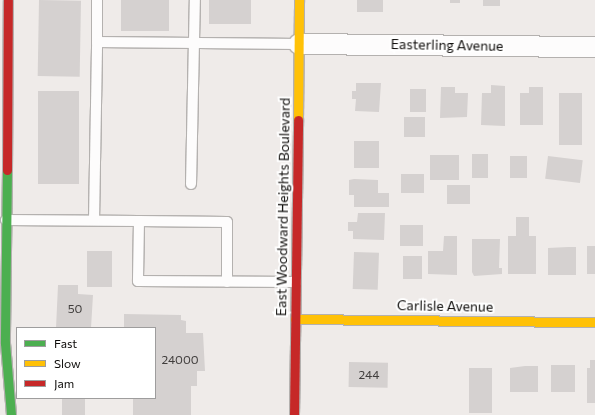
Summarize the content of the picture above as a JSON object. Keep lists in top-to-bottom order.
{
  "streets": {
    "street": ["Easterling Avenue", "East Woodward Heights Boulevard", "Carlisle Avenue"]
  },
  "crossings": [
    ["Easterling Avenue", "East Woodward Heights Boulevard"],
    ["East Woodward Heights Boulevard", "Carlisle Avenue"]
  ],
  "house_numbers": ["50", "24000", "244"],
  "legend": ["Fast", "Slow", "Jam"]
}
